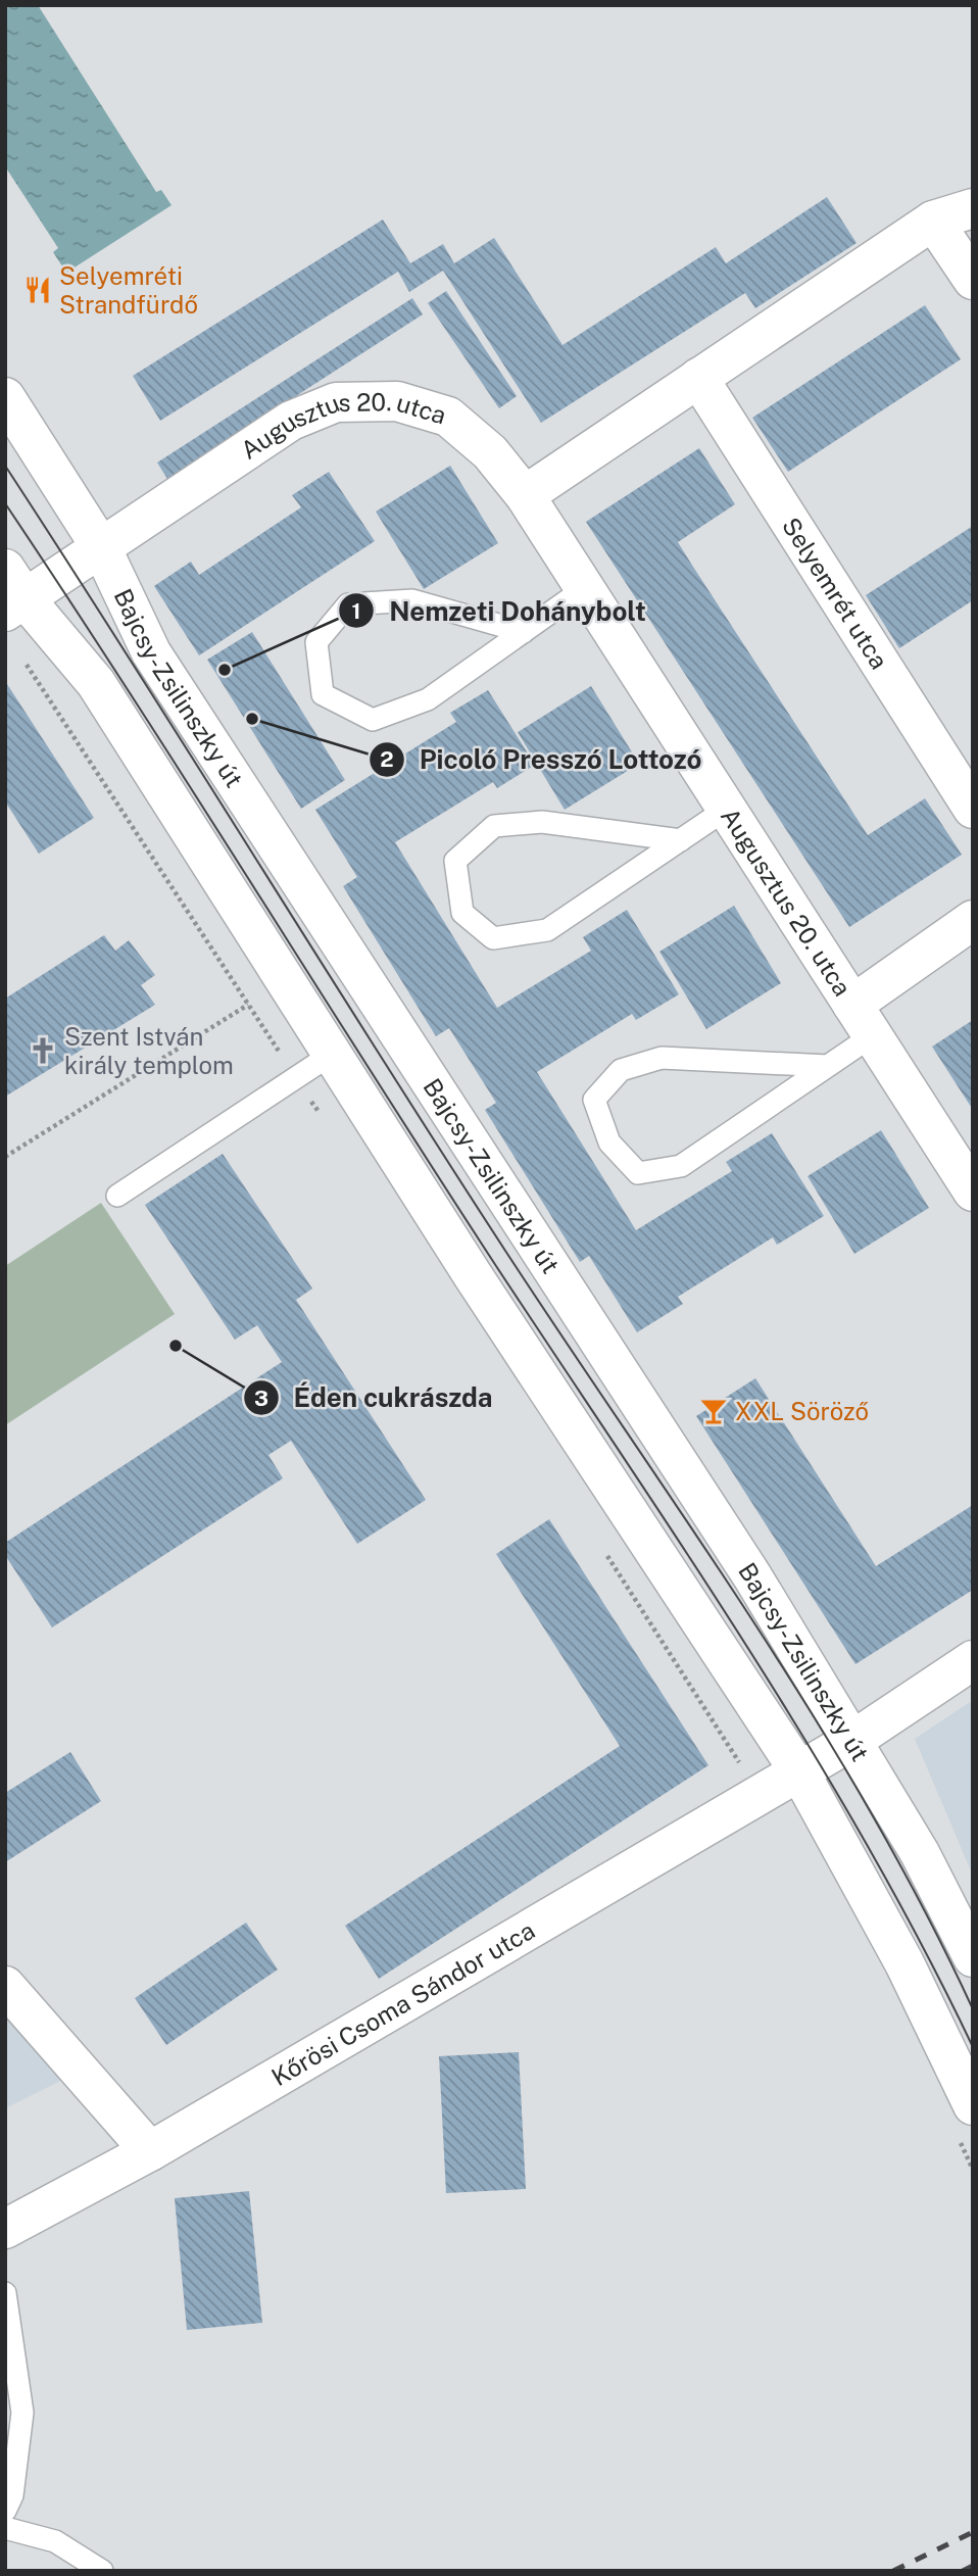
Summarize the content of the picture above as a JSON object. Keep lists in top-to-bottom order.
{
  "streets": {
    "street": [
      "Augusztus 20. utca",
      "Selyemrét utca",
      "Bajcsy-Zsilinszky út",
      "Kőrösi Csoma Sándor utca"
    ]
  },
  "crossings": [
    ["Augusztus 20. utca", "Bajcsy-Zsilinszky út"]
  ],
  "places": {
    "restaurant": ["Selyemréti Strandfürdő"],
    "other": ["Nemzeti Dohánybolt", "Picoló Presszó Lottozó", "Éden cukrászda"],
    "church": ["Szent István király templom"],
    "bar": ["XXL Söröző"]
  }
}
